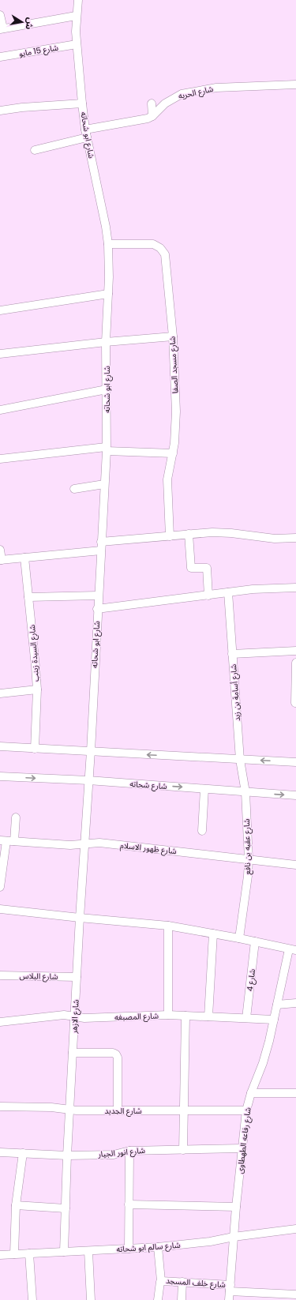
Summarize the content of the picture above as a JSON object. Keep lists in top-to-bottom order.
{
  "streets": {
    "street": [
      "شارع 15 مايو",
      "شارع الحريه",
      "شارع ابو شحاته",
      "شارع مسجد الصفا",
      "شارع السيدة زينب",
      "شارع أسامة بن زيد",
      "شارع شحاته",
      "شارع عقبه بن نافع",
      "شارع ظهور الاسلام",
      "شارع البلاس",
      "شارع 4",
      "شارع الازهر",
      "شارع المصبغه",
      "شارع الجديد",
      "شارع رفاعه الطهطاوى",
      "شارع انور الجيار",
      "شارع سالم ابو شحاته",
      "شارع خلف المسجد"
    ]
  },
  "crossings": [
    ["شارع 15 مايو", "شارع ابو شحاته"],
    ["شارع الحريه", "شارع ابو شحاته"],
    ["شارع ابو شحاته", "شارع مسجد الصفا"],
    ["شارع ابو شحاته", "شارع شحاته"],
    ["شارع ابو شحاته", "شارع الازهر"],
    ["شارع أسامة بن زيد", "شارع شحاته"],
    ["شارع أسامة بن زيد", "شارع عقبه بن نافع"],
    ["شارع شحاته", "شارع عقبه بن نافع"],
    ["شارع شحاته", "شارع الازهر"],
    ["شارع عقبه بن نافع", "شارع ظهور الاسلام"],
    ["شارع ظهور الاسلام", "شارع الازهر"],
    ["شارع البلاس", "شارع الازهر"],
    ["شارع 4", "شارع المصبغه"],
    ["شارع الازهر", "شارع المصبغه"],
    ["شارع الازهر", "شارع الجديد"],
    ["شارع الازهر", "شارع انور الجيار"],
    ["شارع الازهر", "شارع سالم ابو شحاته"],
    ["شارع المصبغه", "شارع رفاعه الطهطاوى"],
    ["شارع الجديد", "شارع رفاعه الطهطاوى"],
    ["شارع رفاعه الطهطاوى", "شارع انور الجيار"],
    ["شارع رفاعه الطهطاوى", "شارع سالم ابو شحاته"],
    ["شارع رفاعه الطهطاوى", "شارع خلف المسجد"]
  ],
  "north": "right"
}
